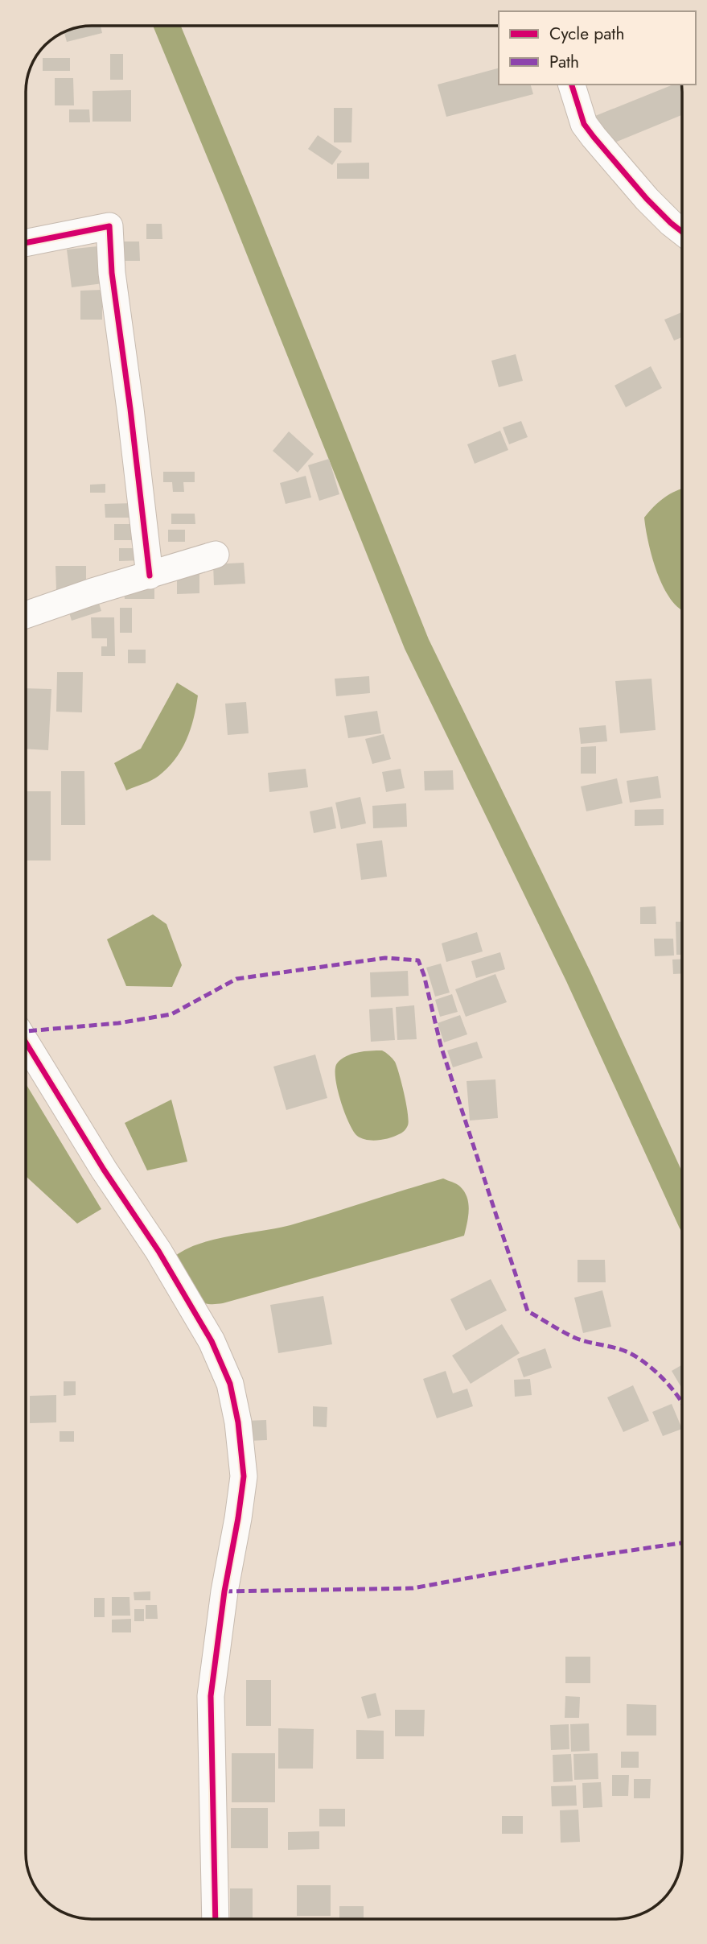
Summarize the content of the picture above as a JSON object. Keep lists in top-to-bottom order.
{
  "legend": ["Cycle path", "Path"]
}
